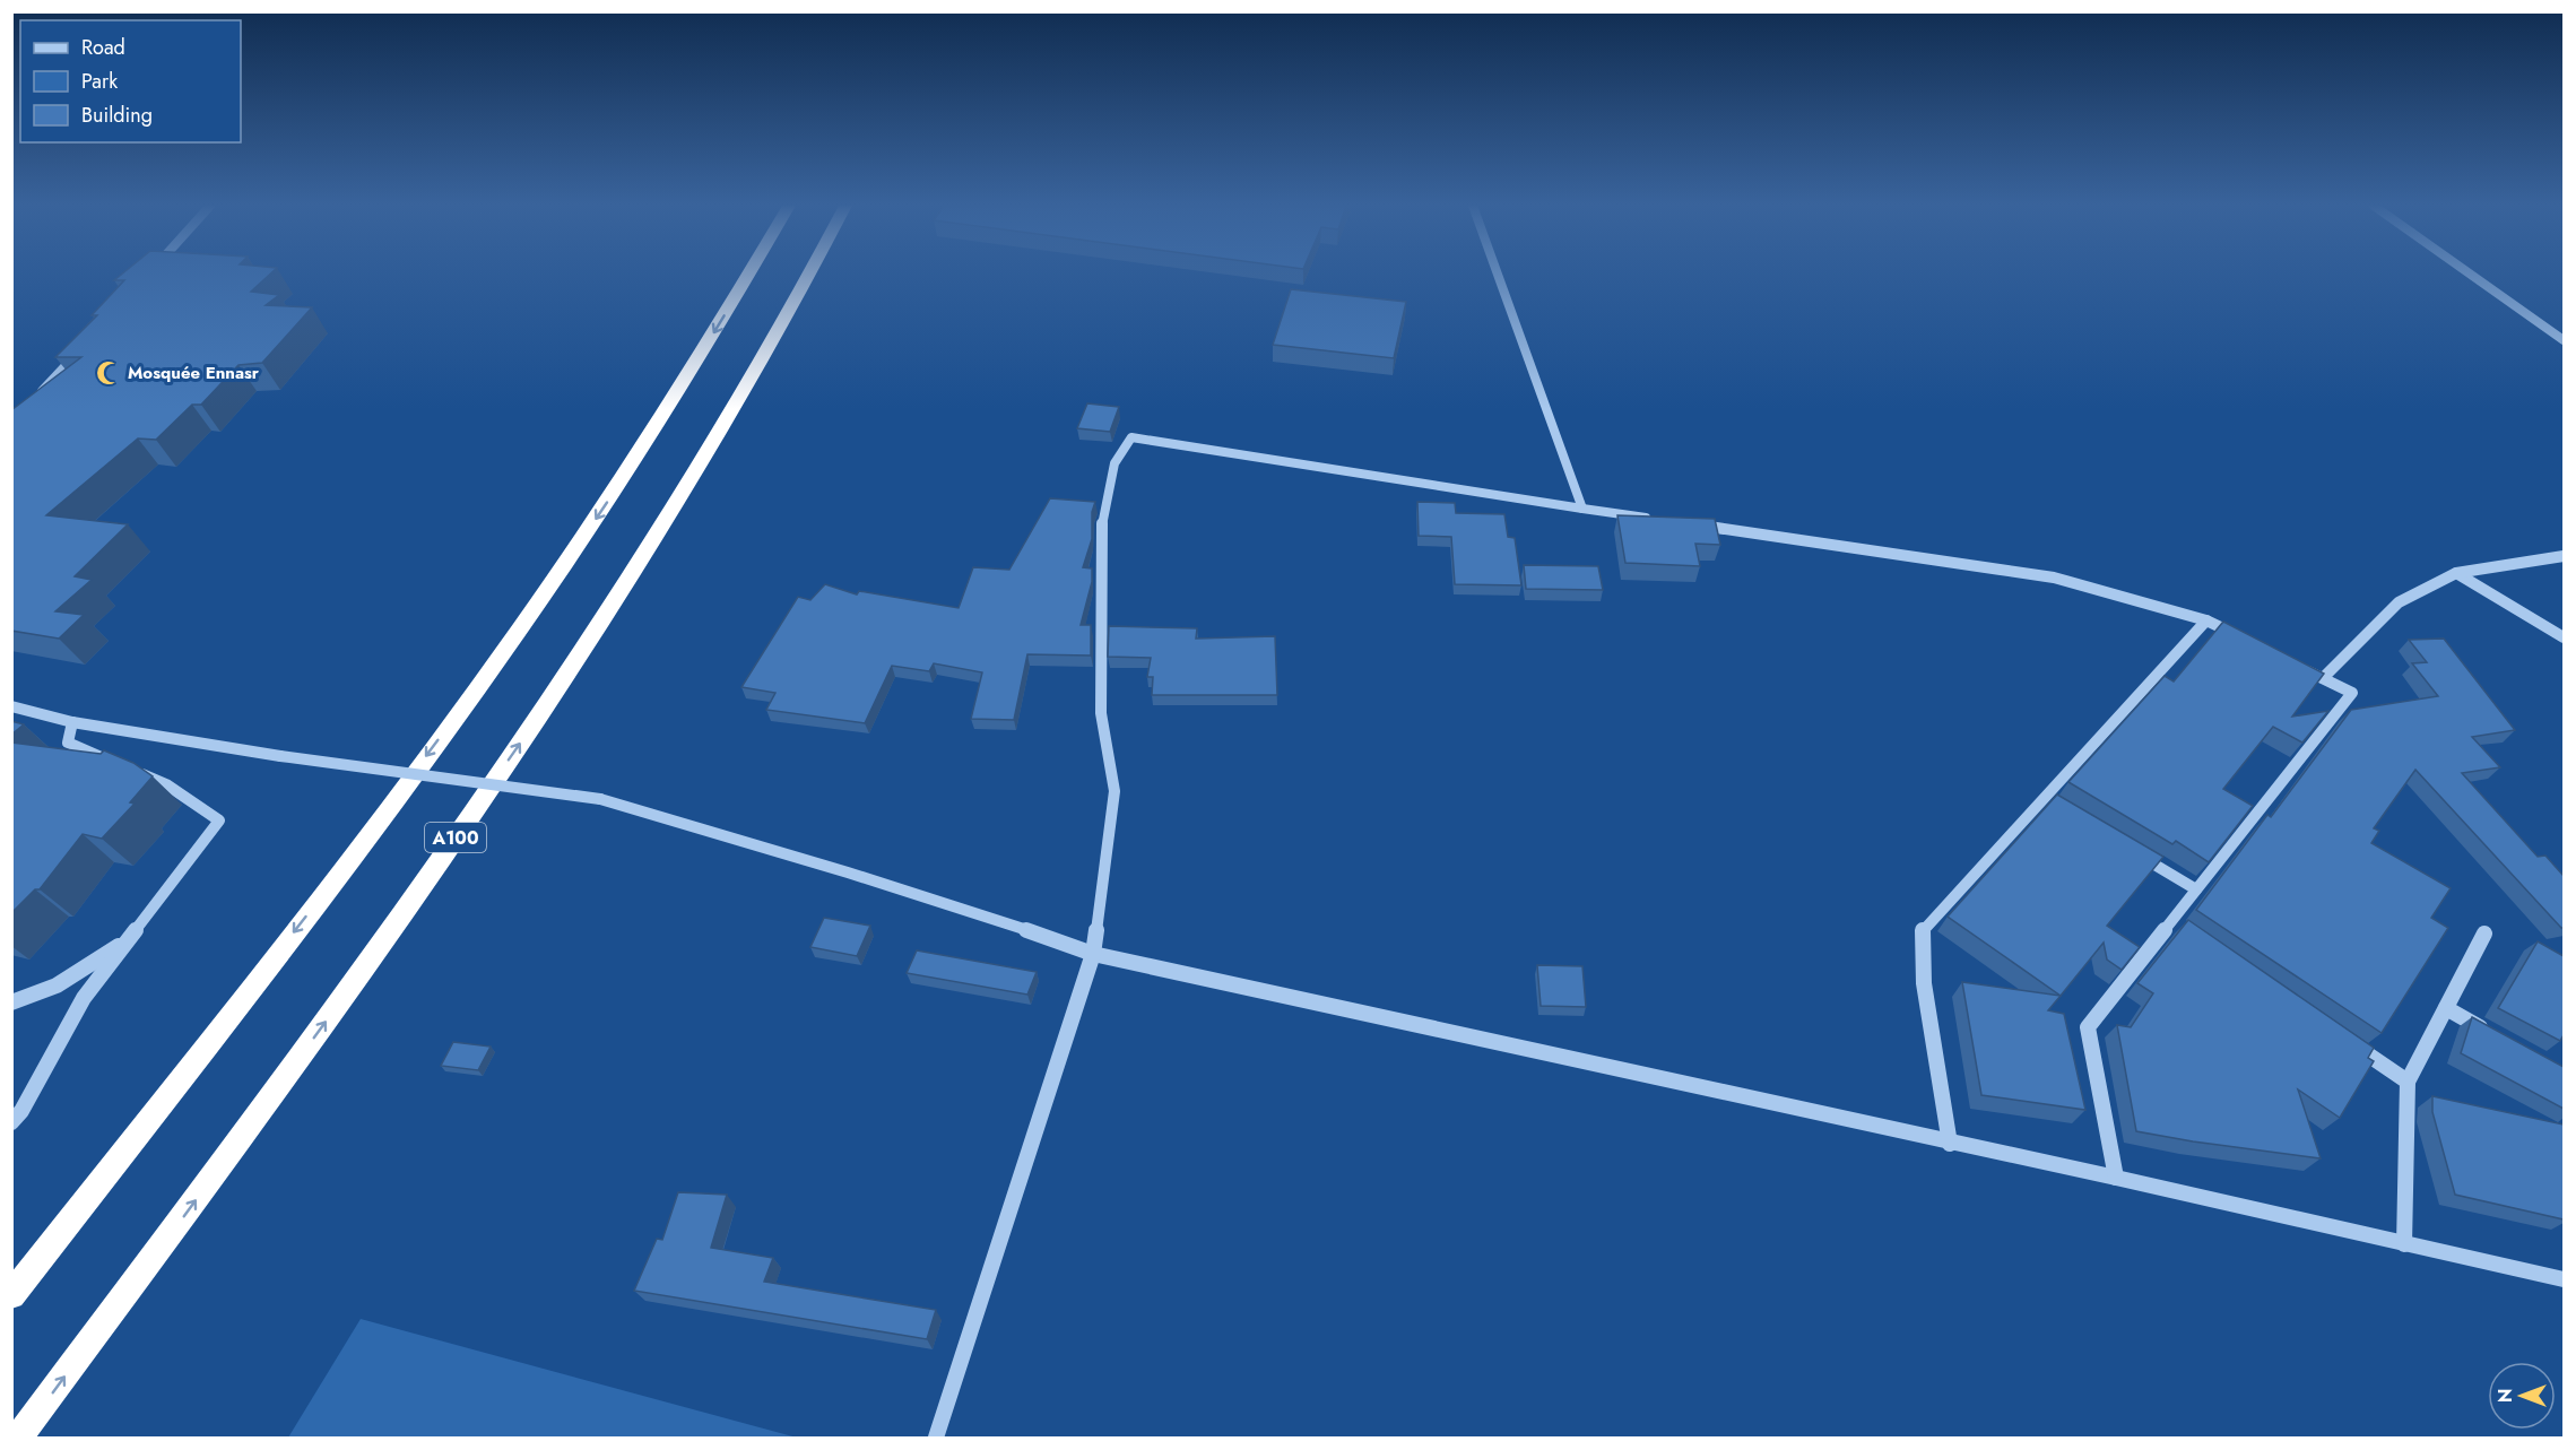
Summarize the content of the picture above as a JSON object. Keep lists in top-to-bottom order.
{
  "streets": {
    "highway": ["A100"]
  },
  "places": {
    "mosque": ["Mosquée Ennasr"]
  },
  "legend": ["Road", "Park", "Building"],
  "north": "left"
}
